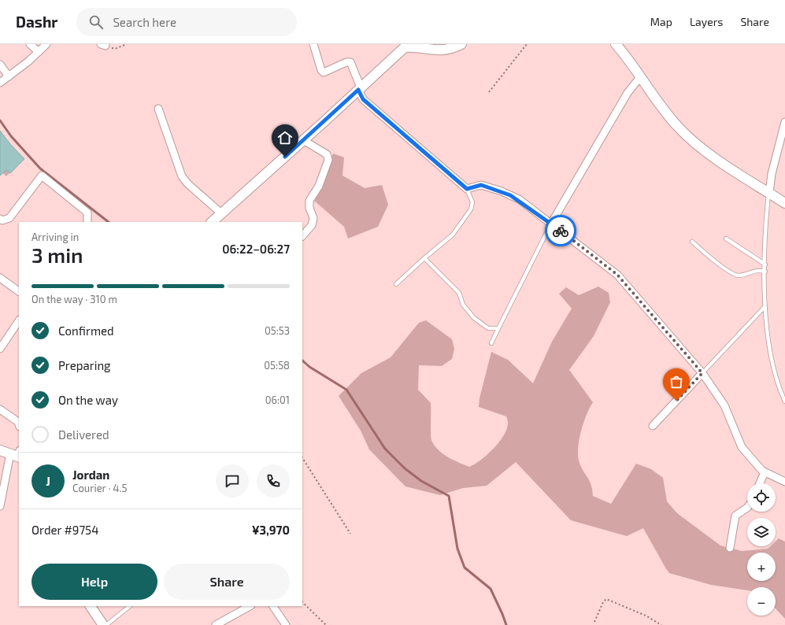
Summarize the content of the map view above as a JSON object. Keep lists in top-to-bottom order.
{
  "page": {
    "header": "Dashr",
    "search": "Search here",
    "nav": ["Map", "Layers", "Share"],
    "heading": ["3 min", "Arriving in", "06:22–06:27"],
    "panel": [
      "Jordan",
      "Courier · 4.5",
      "Order #9754",
      "¥3,970"
    ],
    "bar": "On the way · 310 m",
    "list": [
      ["Confirmed", "05:53"],
      ["Preparing", "05:58"],
      ["On the way", "06:01"],
      "Delivered"
    ],
    "round": "J",
    "map_buttons": ["+", "−"],
    "buttons": ["Help", "Share"]
  }
}
